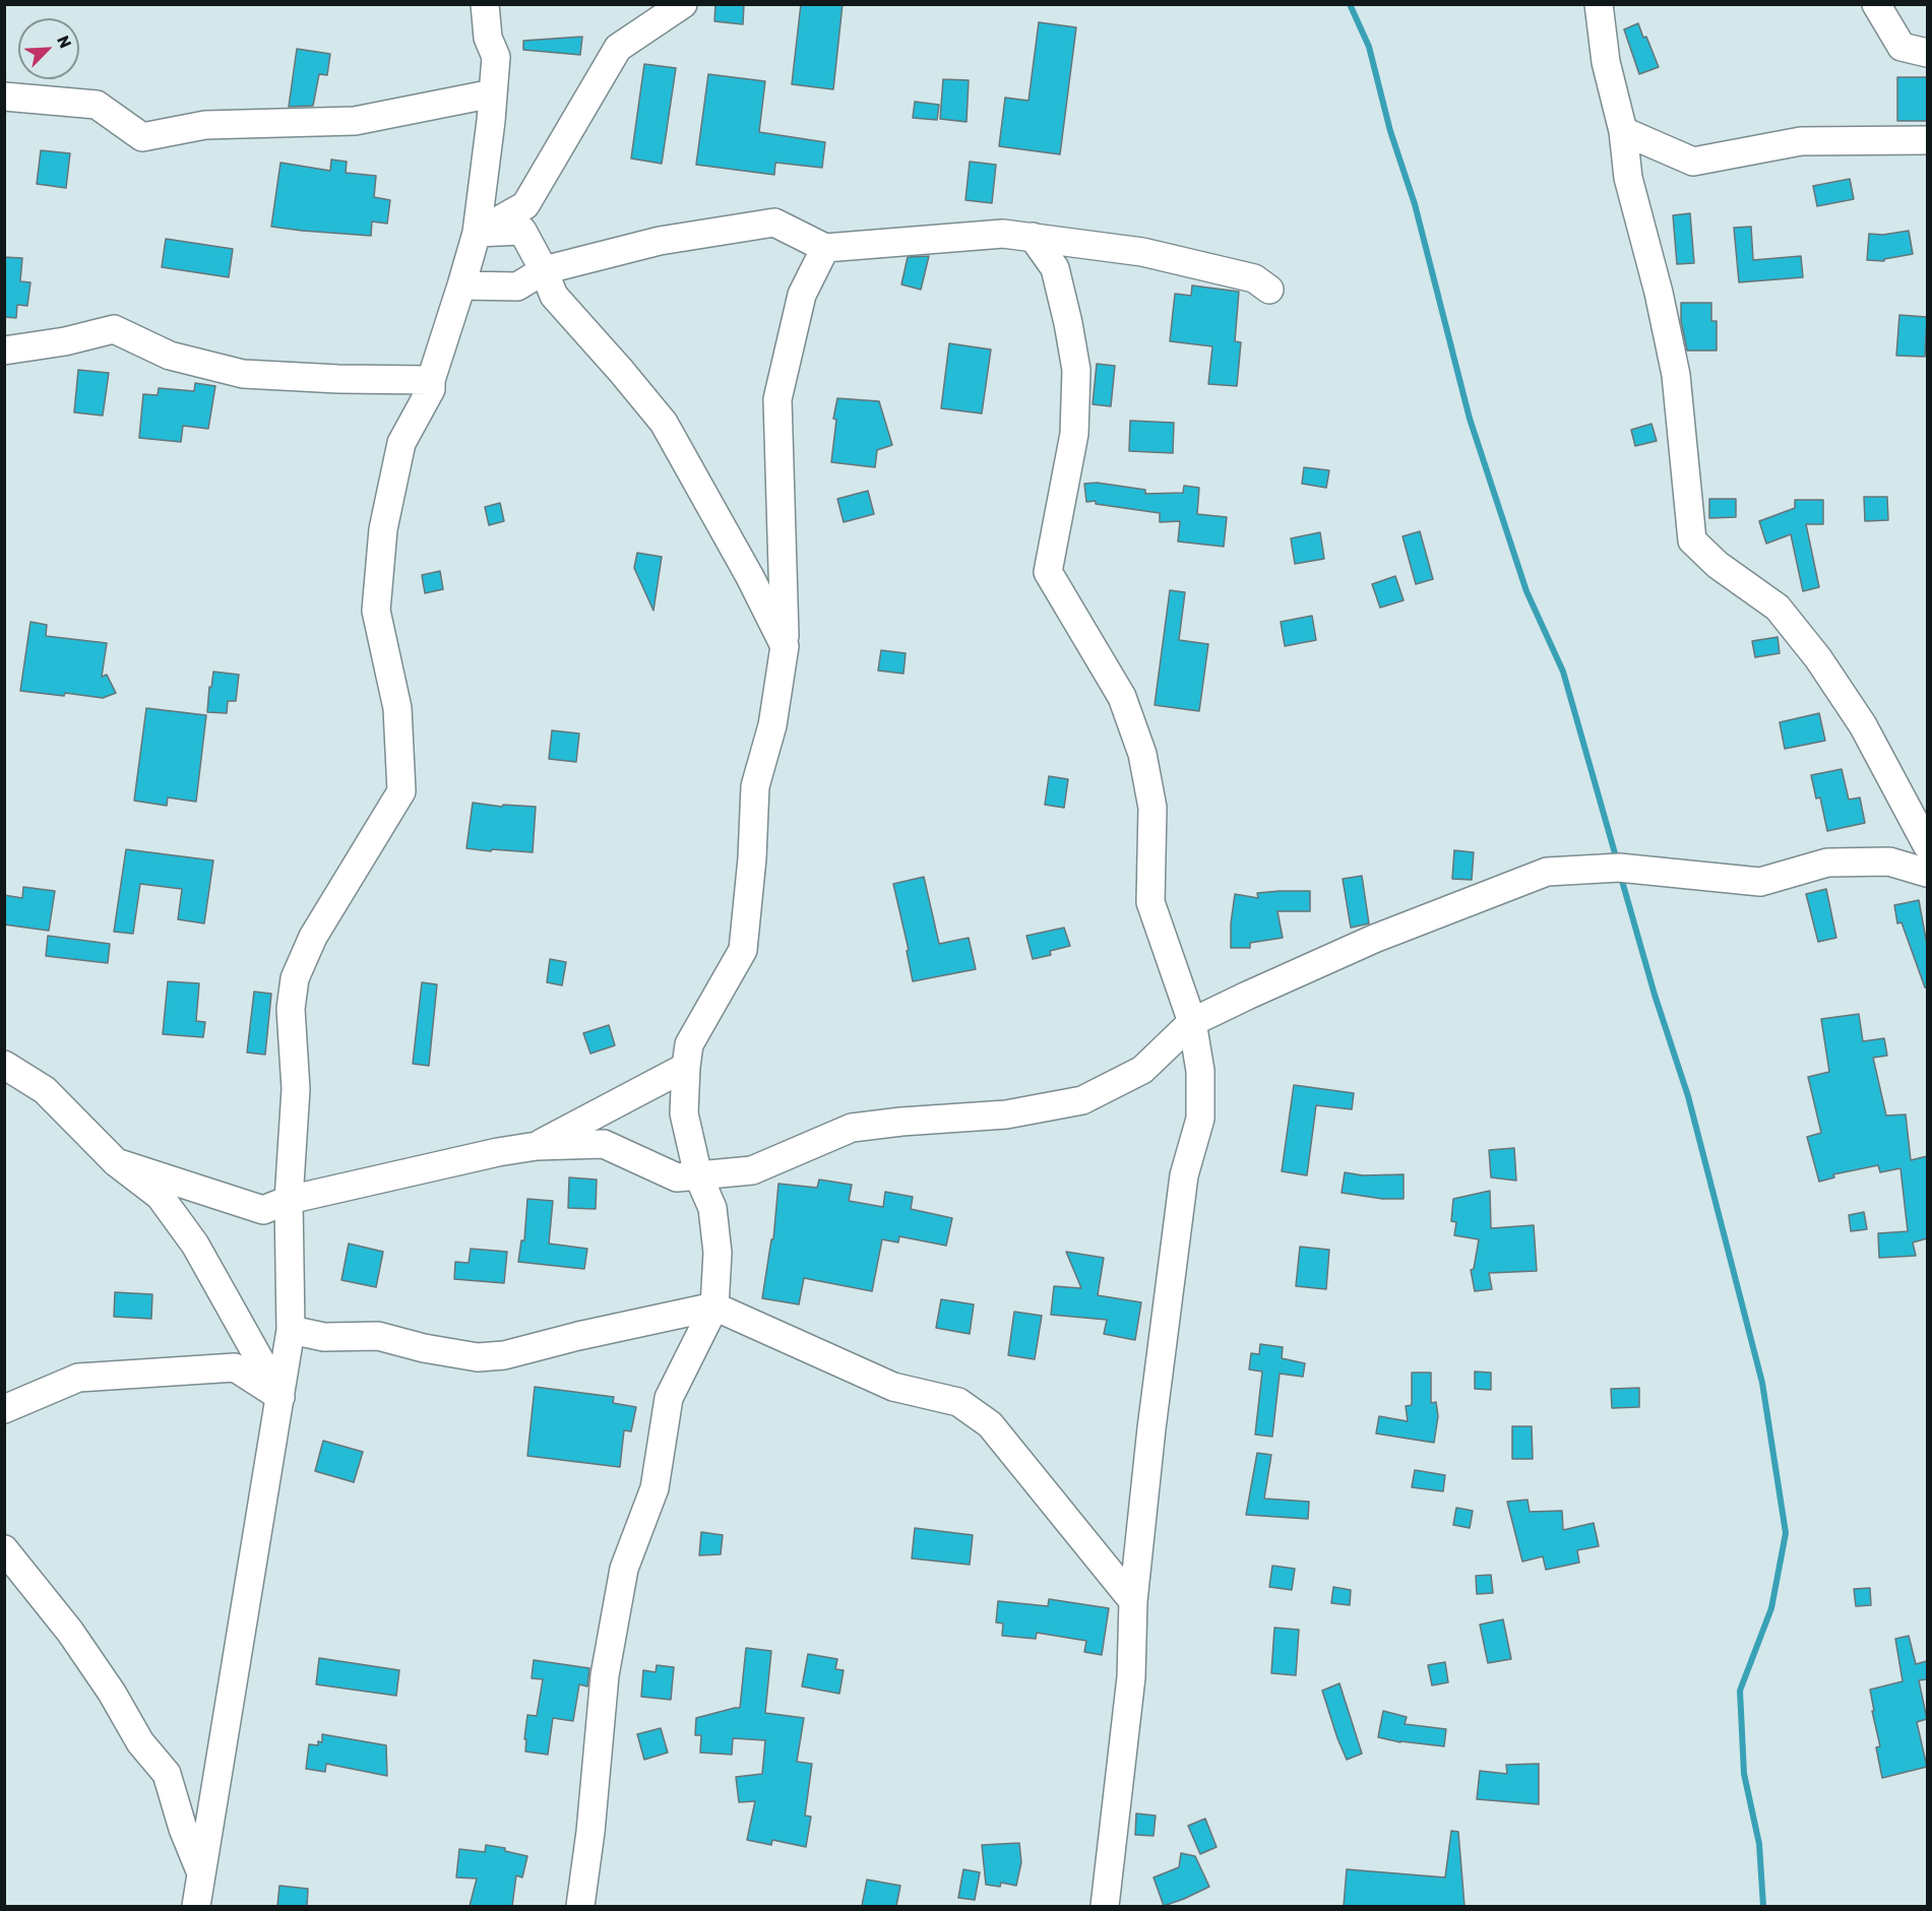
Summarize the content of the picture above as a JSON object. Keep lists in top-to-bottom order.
{
  "north": "top right"
}
